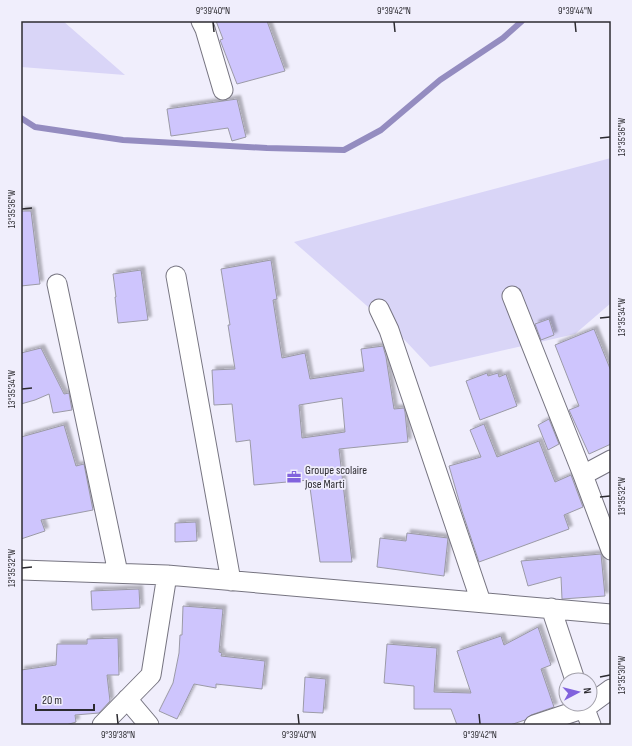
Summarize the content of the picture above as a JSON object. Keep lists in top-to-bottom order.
{
  "places": {
    "office": ["Groupe scolaire Jose Marti"]
  },
  "scale_bar": "20 m",
  "north": "right",
  "coordinates": [
    "9°39'40\"N",
    "9°39'42\"N",
    "9°39'44\"N",
    "13°35'36\"W",
    "13°35'34\"W",
    "13°35'32\"W",
    "13°35'30\"W",
    "9°39'38\"N"
  ]
}
